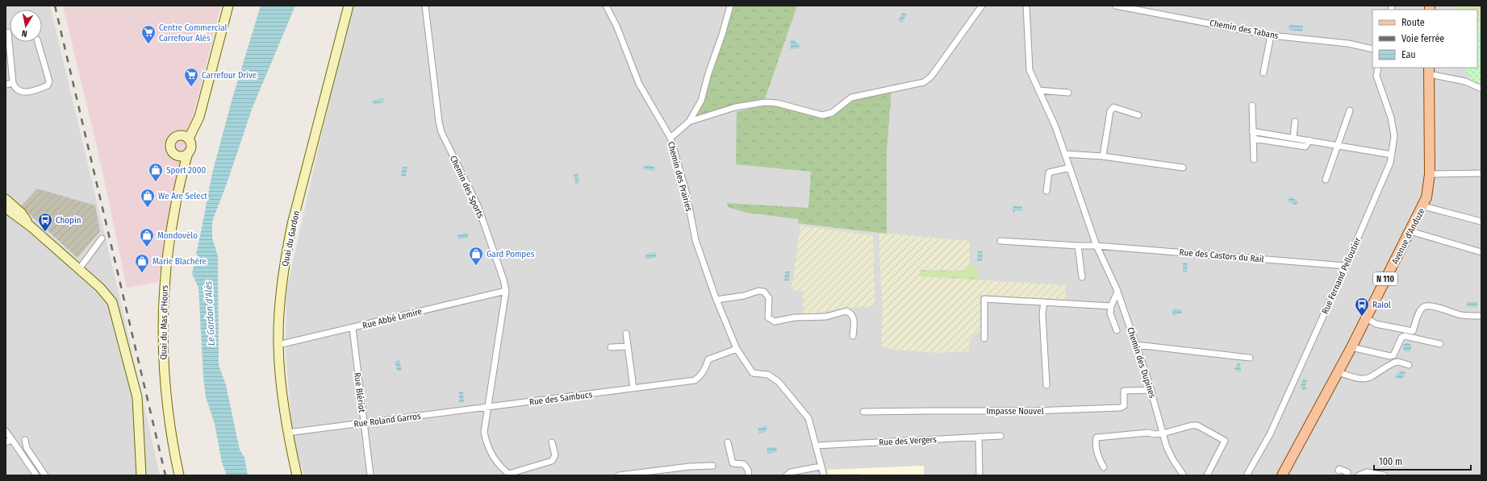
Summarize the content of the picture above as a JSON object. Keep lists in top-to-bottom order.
{
  "streets": {
    "main road": [
      "Avenue d'Anduze",
      "Quai du Gardon",
      "N 110",
      "Quai du Mas d'Hours"
    ],
    "street": [
      "Chemin des Tabans",
      "Chemin des Prairies",
      "Chemin des Sports",
      "Rue des Castors du Rail",
      "Rue Fernand Pelloutier",
      "Rue Abbé Lemire",
      "Chemin des Dupines",
      "Rue Blériot",
      "Rue des Sambucs",
      "Impasse Nouvel",
      "Rue Roland Garros",
      "Rue des Vergers"
    ]
  },
  "crossings": [
    ["Chemin des Prairies", "Rue des Sambucs"],
    ["Chemin des Prairies", "Rue des Vergers"],
    ["Chemin des Sports", "Rue Abbé Lemire"],
    ["Chemin des Sports", "Rue des Sambucs"],
    ["Chemin des Sports", "Rue Roland Garros"],
    ["Quai du Gardon", "Rue Abbé Lemire"],
    ["Quai du Gardon", "Rue Roland Garros"],
    ["Rue des Castors du Rail", "Rue Fernand Pelloutier"],
    ["Rue des Castors du Rail", "Chemin des Dupines"],
    ["Rue Abbé Lemire", "Rue Blériot"],
    ["Chemin des Dupines", "Impasse Nouvel"],
    ["Rue Blériot", "Rue Roland Garros"],
    ["Rue des Sambucs", "Rue Roland Garros"]
  ],
  "water": ["Le Gardon d'Alès"],
  "places": {
    "supermarket": ["Centre Commercial Carrefour Alès", "Carrefour Drive"],
    "shop": [
      "Sport 2000",
      "We Are Select",
      "Mondovélo",
      "Gard Pompes",
      "Marie Blachère"
    ],
    "bus stop": ["Chopin", "Raiol"]
  },
  "legend": ["Route", "Voie ferrée", "Eau"],
  "scale_bar": "100 m",
  "north": "bottom"
}
